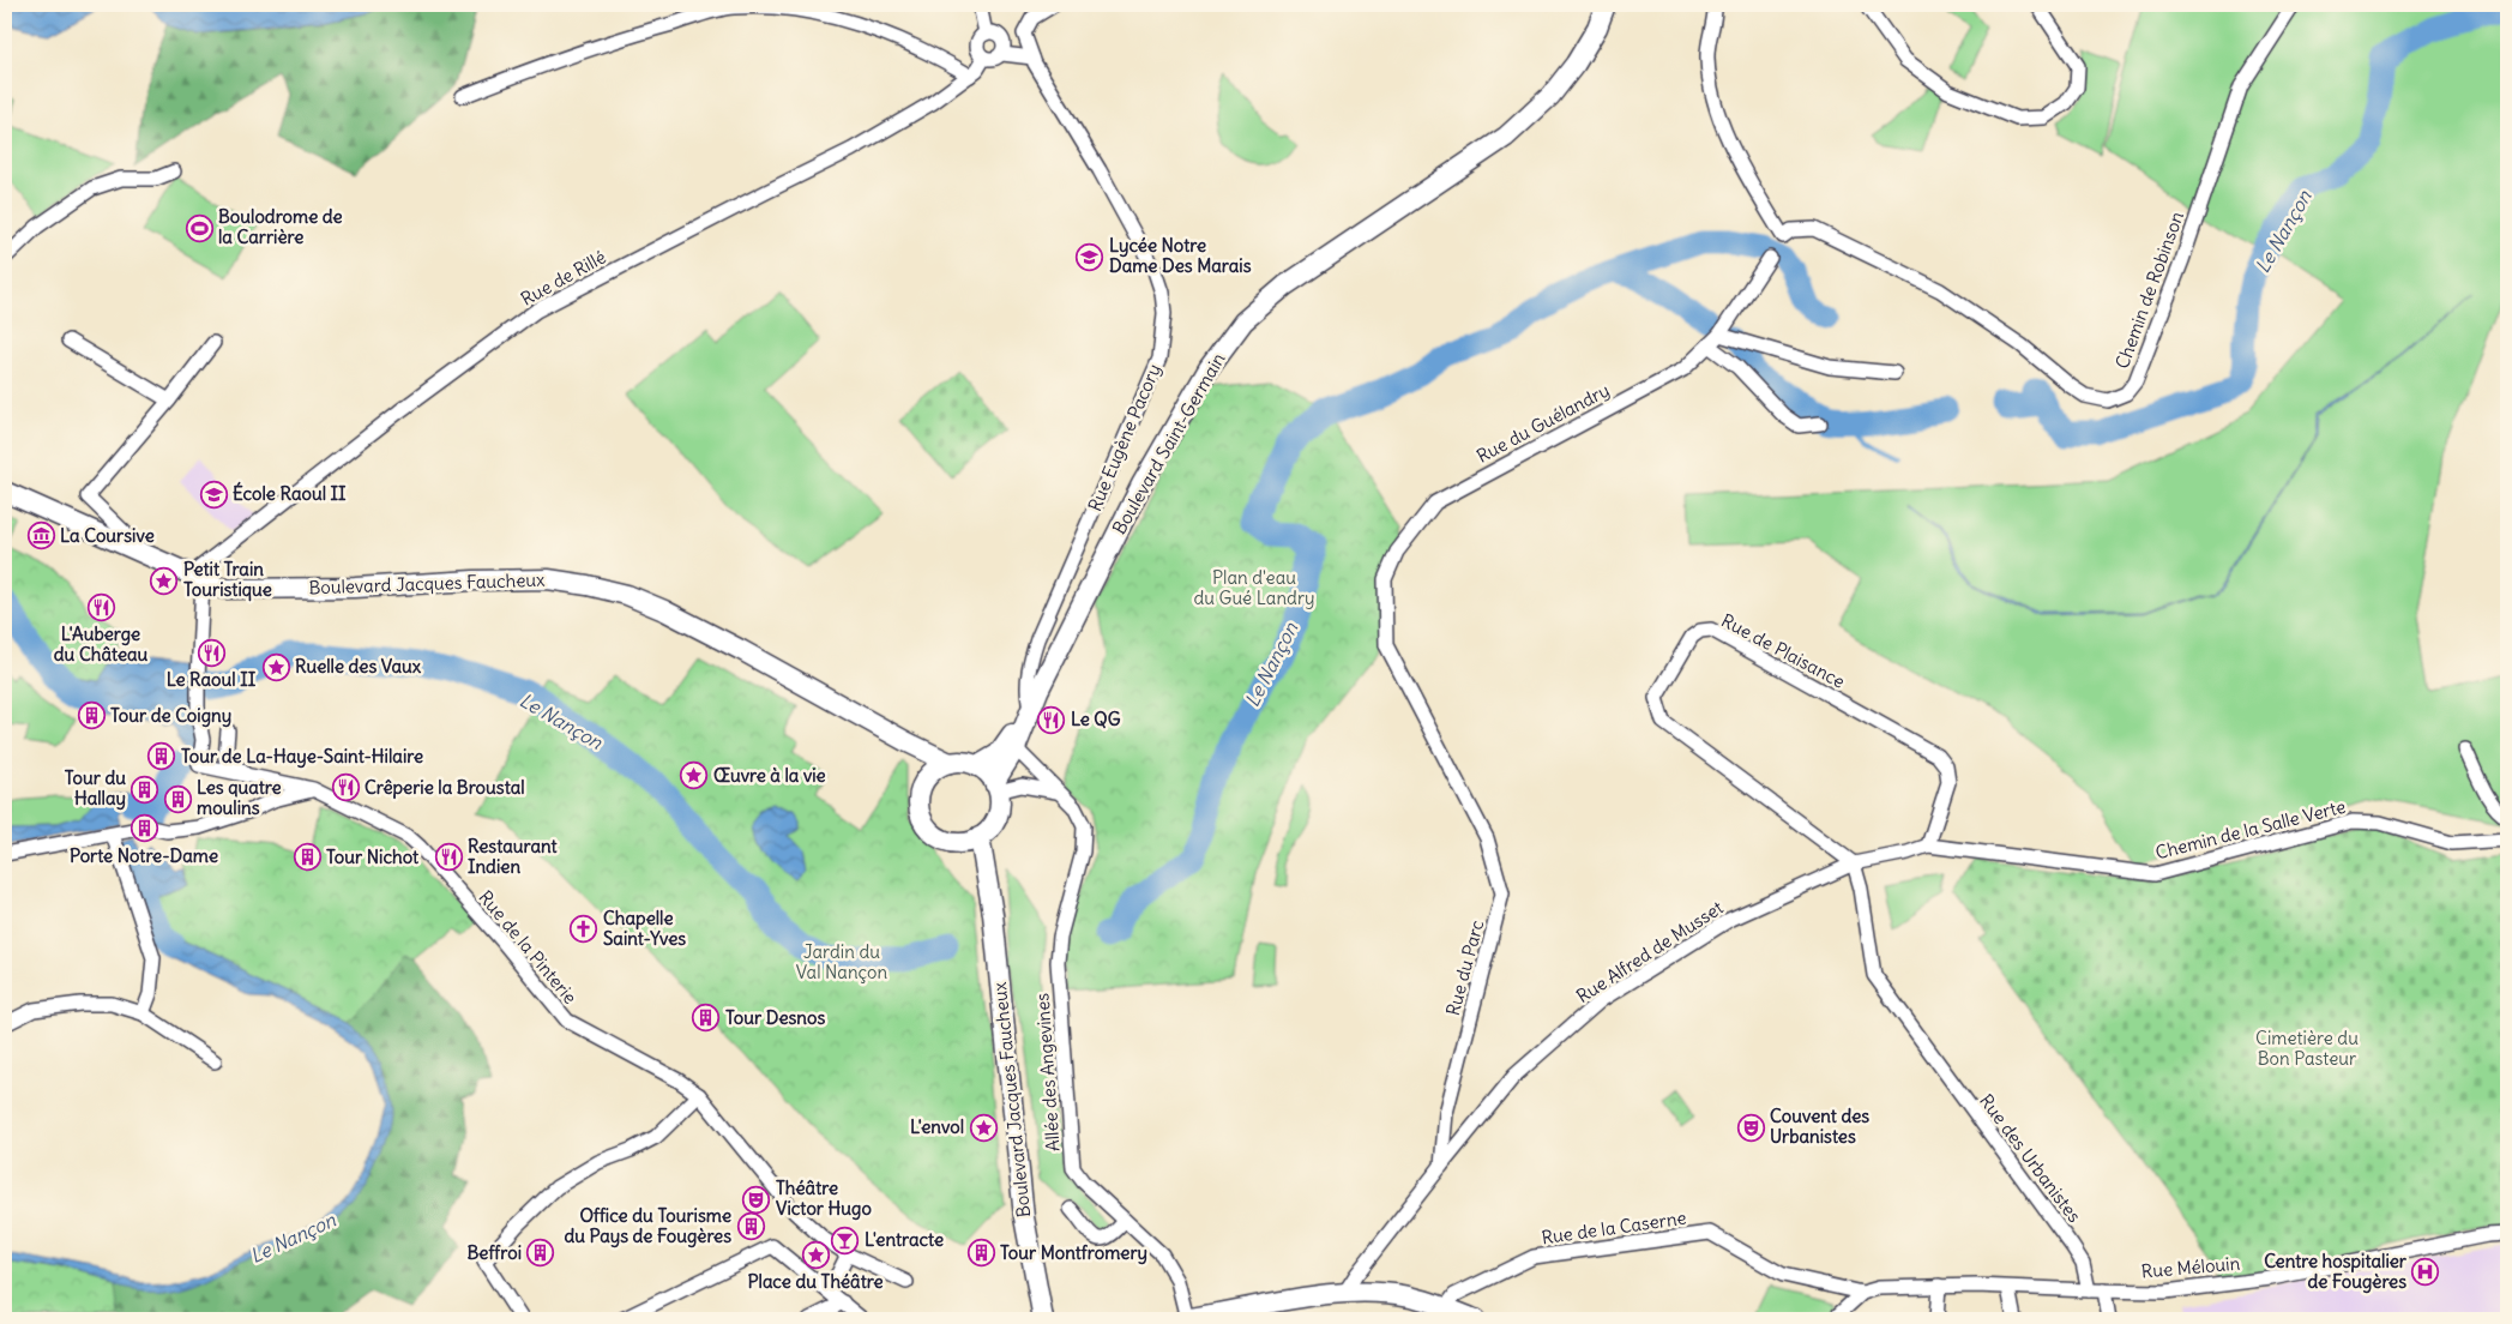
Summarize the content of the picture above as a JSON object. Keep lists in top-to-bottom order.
{
  "streets": {
    "main road": ["Boulevard Saint-Germain", "Boulevard Jacques Faucheux"],
    "street": [
      "Rue de Rillé",
      "Chemin de Robinson",
      "Rue du Guélandry",
      "Rue Eugène Pacory",
      "Rue de Plaisance",
      "Chemin de la Salle Verte",
      "Rue de la Pinterie",
      "Rue Alfred de Musset",
      "Rue du Parc",
      "Allée des Angevines",
      "Rue des Urbanistes",
      "Rue de la Caserne",
      "Rue Mélouin"
    ]
  },
  "crossings": [
    ["Rue de Rillé", "Boulevard Jacques Faucheux"],
    ["Rue de Rillé", "Rue de la Pinterie"],
    ["Rue du Guélandry", "Rue du Parc"],
    ["Rue Eugène Pacory", "Boulevard Saint-Germain"],
    ["Boulevard Saint-Germain", "Boulevard Jacques Faucheux"],
    ["Boulevard Saint-Germain", "Allée des Angevines"],
    ["Boulevard Jacques Faucheux", "Rue de la Pinterie"],
    ["Rue de Plaisance", "Chemin de la Salle Verte"],
    ["Rue de Plaisance", "Rue Alfred de Musset"],
    ["Rue de Plaisance", "Rue des Urbanistes"],
    ["Chemin de la Salle Verte", "Rue Alfred de Musset"],
    ["Rue Alfred de Musset", "Rue du Parc"],
    ["Rue Alfred de Musset", "Rue des Urbanistes"],
    ["Rue des Urbanistes", "Rue Mélouin"]
  ],
  "water": ["Le Nançon"],
  "parks": ["Plan d'eau du Gué Landry", "Jardin du Val Nançon", "Cimetière du Bon Pasteur"],
  "places": {
    "sports": ["Boulodrome de la Carrière"],
    "school or university": ["Lycée Notre Dame Des Marais", "École Raoul II"],
    "museum": ["La Coursive"],
    "place": [
      "Petit Train Touristique",
      "Ruelle des Vaux",
      "Œuvre à la vie",
      "L'envol",
      "Place du Théâtre"
    ],
    "restaurant": [
      "L'Auberge du Château",
      "Le Raoul II",
      "Le QG",
      "Crêperie la Broustal",
      "Restaurant Indien"
    ],
    "building": [
      "Tour de Coigny",
      "Tour de La-Haye-Saint-Hilaire",
      "Tour du Hallay",
      "Les quatre moulins",
      "Porte Notre-Dame",
      "Tour Nichot",
      "Tour Desnos",
      "Office du Tourisme du Pays de Fougères",
      "Beffroi",
      "Tour Montfromery"
    ],
    "church": ["Chapelle Saint-Yves"],
    "theatre": ["Couvent des Urbanistes", "Théâtre Victor Hugo"],
    "bar": ["L'entracte"],
    "hospital": ["Centre hospitalier de Fougères"]
  }
}
